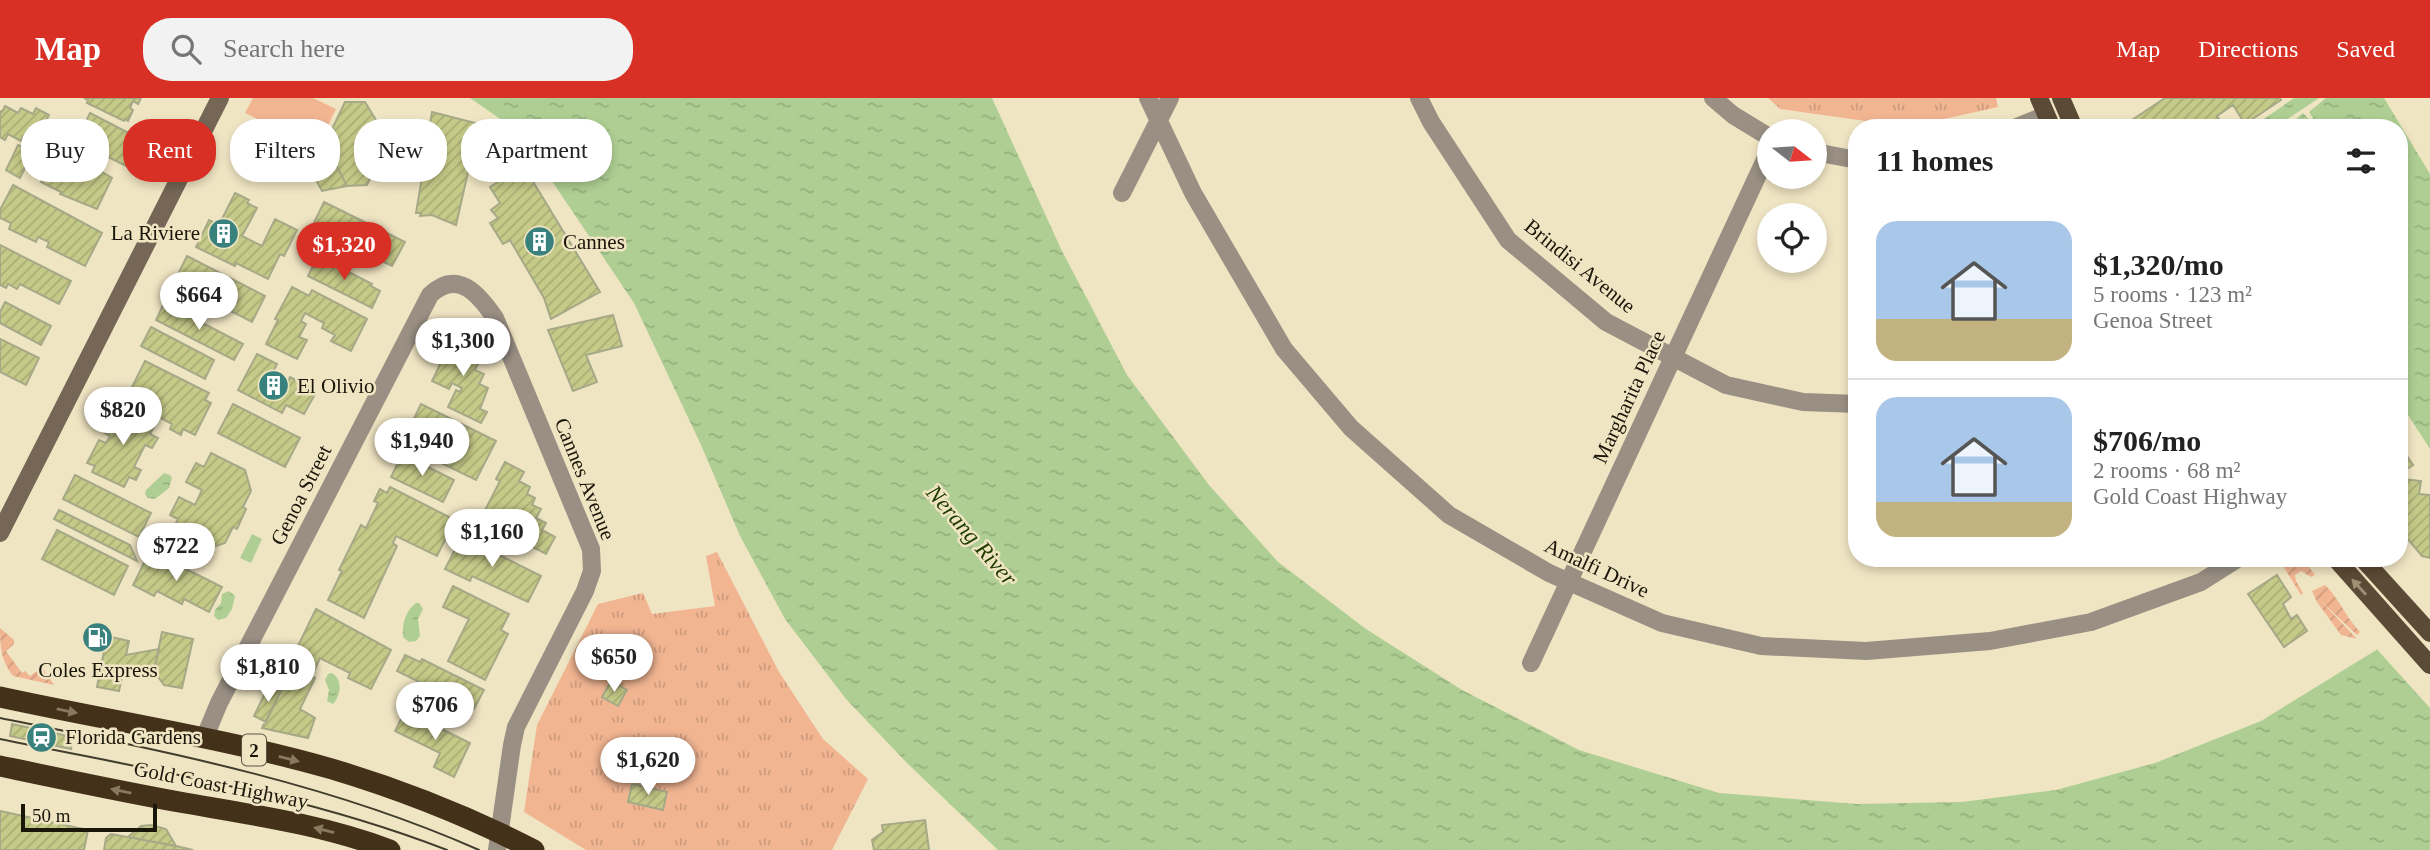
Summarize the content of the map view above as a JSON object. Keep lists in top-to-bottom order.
{
  "streets": {
    "highway": ["2", "Gold Coast Highway"],
    "street": [
      "Brindisi Avenue",
      "Margharita Place",
      "Cannes Avenue",
      "Genoa Street",
      "Amalfi Drive"
    ]
  },
  "crossings": [
    ["Brindisi Avenue", "Margharita Place"],
    ["Margharita Place", "Amalfi Drive"],
    ["Cannes Avenue", "Genoa Street"],
    ["Cannes Avenue", "Gold Coast Highway"],
    ["Genoa Street", "Gold Coast Highway"]
  ],
  "water": ["Nerang River"],
  "places": {
    "building": ["La Riviere", "Cannes", "El Olivio"],
    "fuel station": ["Coles Express"],
    "station": ["Florida Gardens"]
  },
  "scale_bar": "50 m",
  "north": "right",
  "page": {
    "header": "Map",
    "search": "Search here",
    "nav": ["Map", "Directions", "Saved"],
    "chip": [
      "Buy",
      "Rent",
      "Filters",
      "New",
      "Apartment"
    ],
    "heading": "11 homes",
    "list": [
      {
        "name": "$1,320/mo",
        "note": "5 rooms · 123 m² · Genoa Street"
      },
      {
        "name": "$706/mo",
        "note": "2 rooms · 68 m² · Gold Coast Highway"
      }
    ],
    "price": [
      "$1,320",
      "$664",
      "$1,300",
      "$820",
      "$1,940",
      "$1,160",
      "$722",
      "$650",
      "$1,810",
      "$706",
      "$1,620"
    ],
    "scale": "50 m"
  }
}
